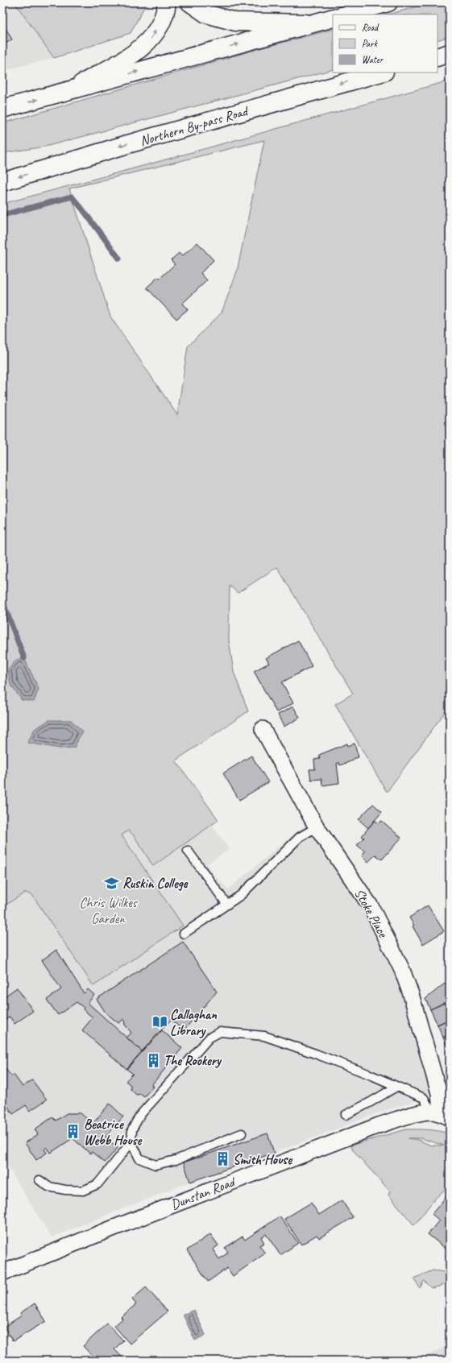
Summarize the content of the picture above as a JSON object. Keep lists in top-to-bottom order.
{
  "streets": {
    "main road": ["Northern By-pass Road"],
    "street": ["Stoke Place", "Dunstan Road"]
  },
  "crossings": [
    ["Stoke Place", "Dunstan Road"]
  ],
  "parks": ["Chris Wilkes Garden"],
  "places": {
    "school or university": ["Ruskin College"],
    "library": ["Callaghan Library"],
    "building": ["The Rookery", "Beatrice Webb House", "Smith House"]
  },
  "legend": ["Road", "Park", "Water"]
}
